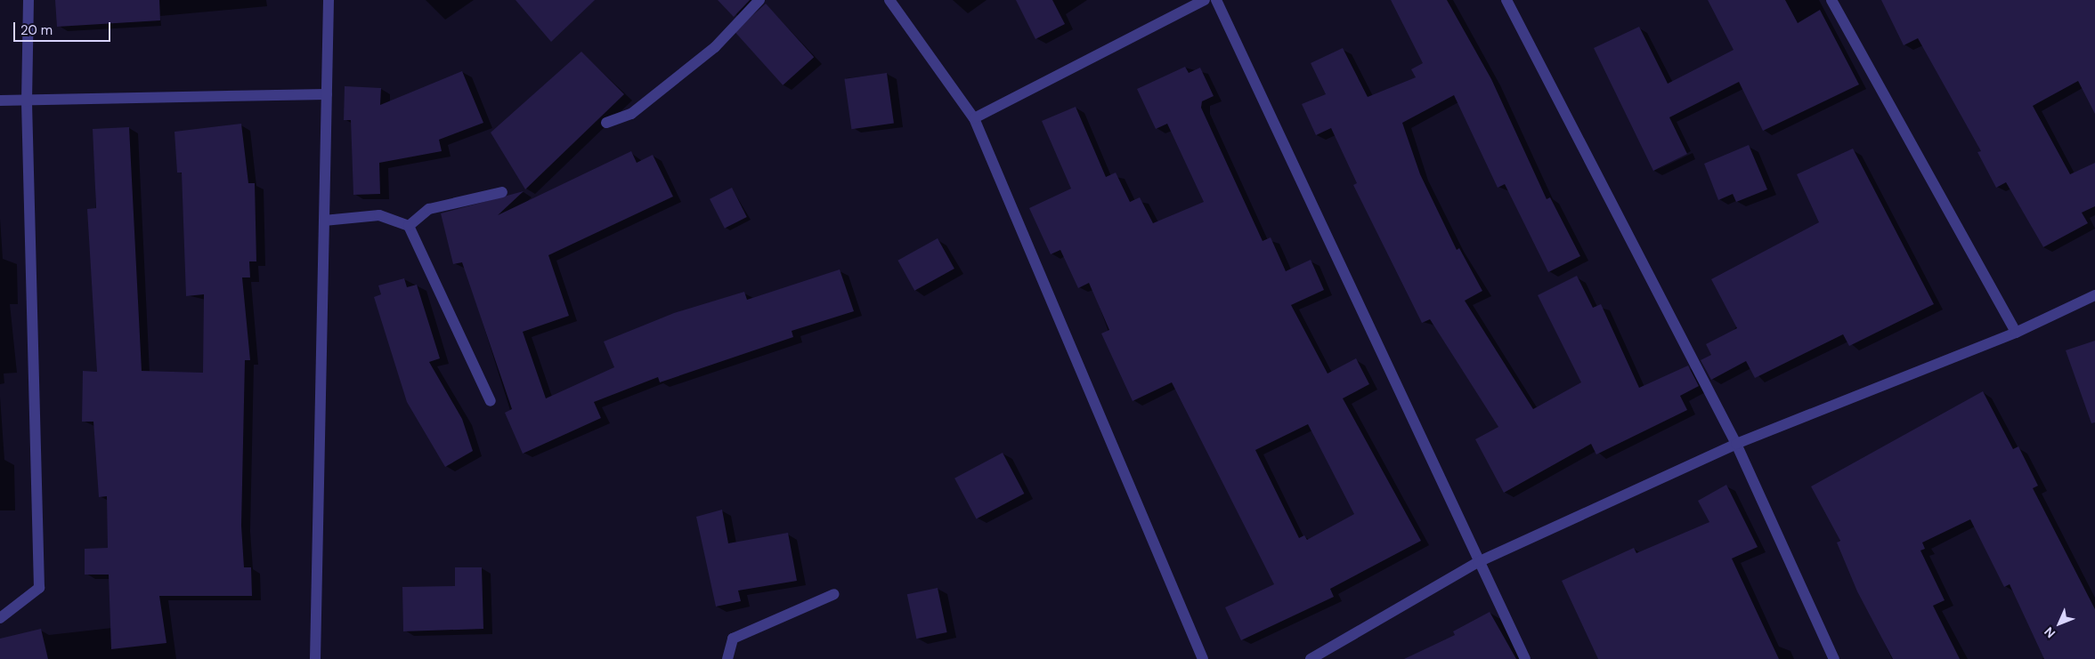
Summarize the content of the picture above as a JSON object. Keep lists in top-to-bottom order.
{
  "scale_bar": "20 m",
  "north": "bottom left"
}
